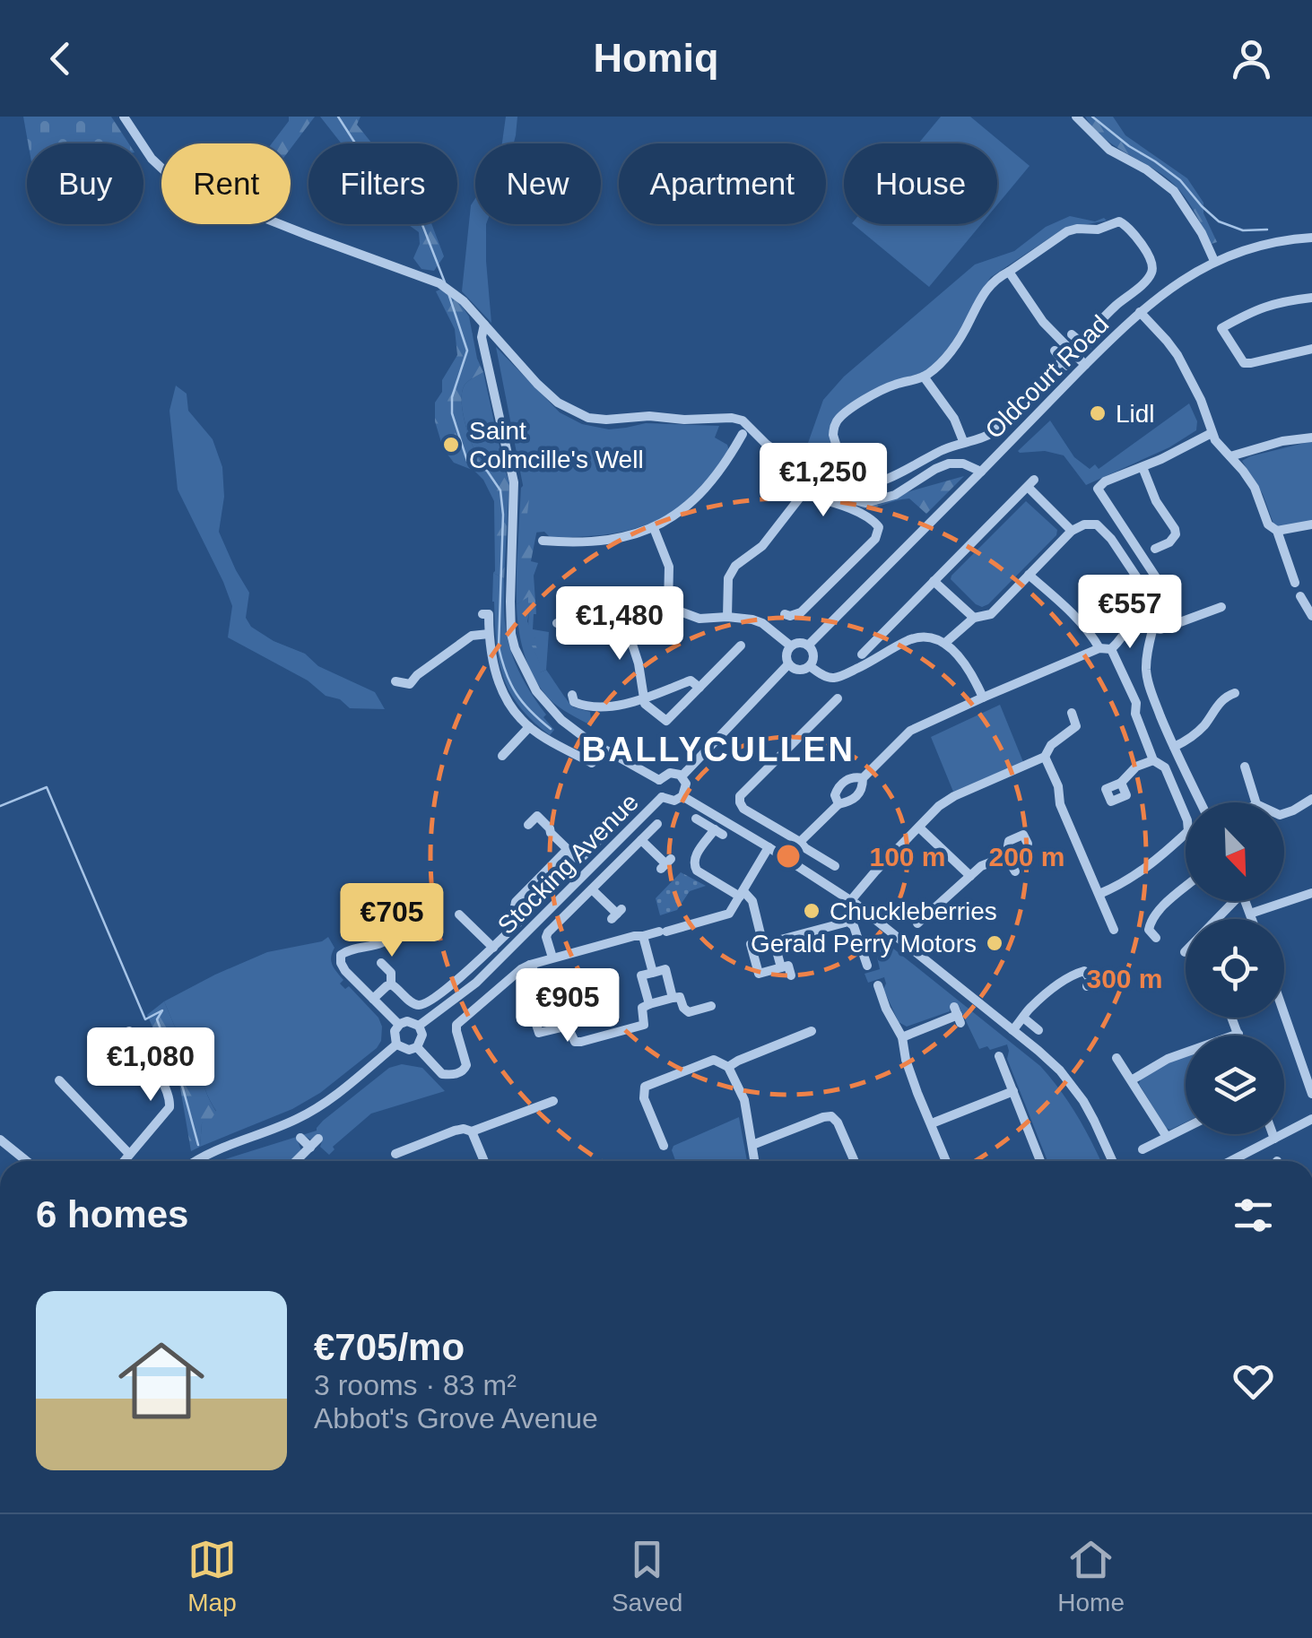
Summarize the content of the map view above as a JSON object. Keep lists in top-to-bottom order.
{
  "streets": {
    "street": ["Oldcourt Road", "Stocking Avenue"]
  },
  "districts": ["BALLYCULLEN"],
  "places": [
    "Lidl",
    "Saint Colmcille's Well",
    "Chuckleberries",
    "Gerald Perry Motors"
  ],
  "north": "bottom right",
  "page": {
    "header": "Homiq",
    "chip": [
      "Buy",
      "Rent",
      "Filters",
      "New",
      "Apartment",
      "House"
    ],
    "price": [
      "€1,250",
      "€557",
      "€1,480",
      "€705",
      "€905",
      "€1,080"
    ],
    "heading": "6 homes",
    "list": [
      {
        "name": "€705/mo",
        "note": "3 rooms · 83 m² · Abbot's Grove Avenue"
      }
    ],
    "tabs": ["Map", "Saved", "Home"]
  },
  "rings": ["100 m", "200 m", "300 m"]
}
